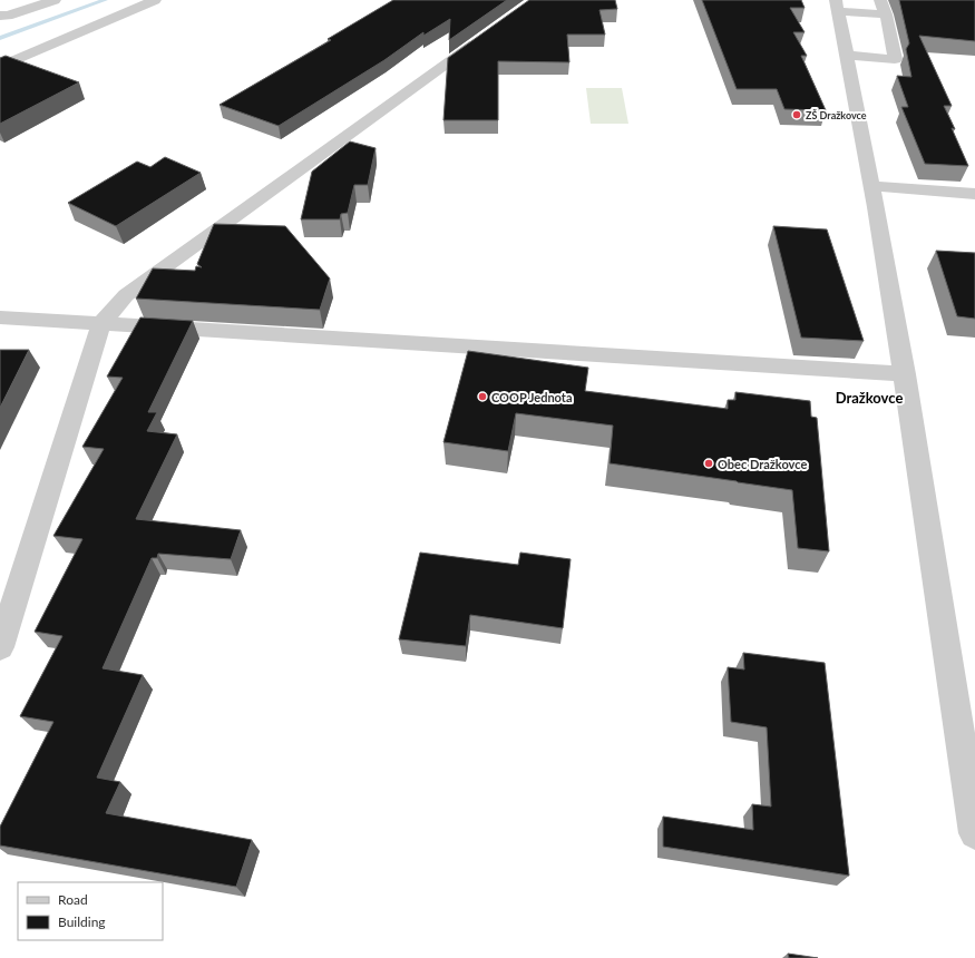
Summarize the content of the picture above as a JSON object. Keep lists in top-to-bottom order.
{
  "districts": ["Dražkovce"],
  "places": ["ZŠ Dražkovce", "COOP Jednota", "Obec Dražkovce"],
  "legend": ["Road", "Building"]
}
